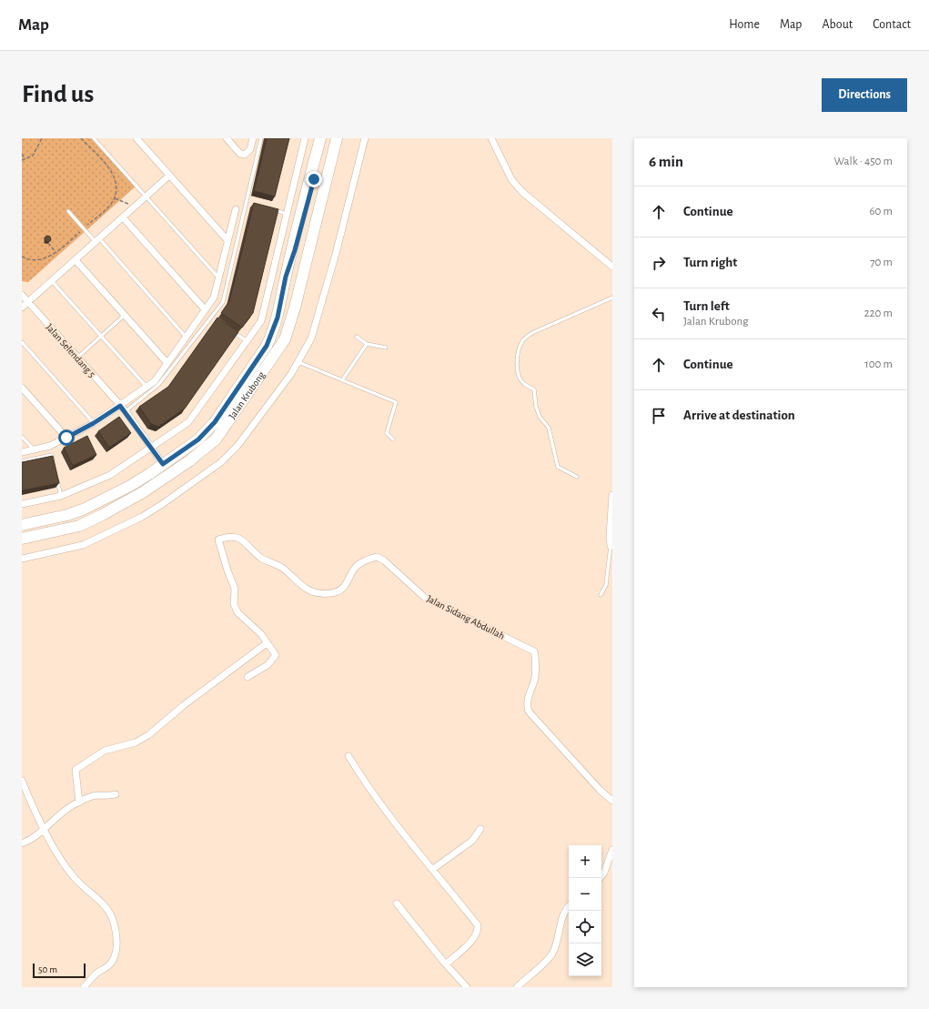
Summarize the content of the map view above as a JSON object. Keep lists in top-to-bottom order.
{
  "streets": {
    "main road": ["Jalan Krubong"],
    "street": ["Jalan Selendang 5", "Jalan Sidang Abdullah"]
  },
  "crossings": [
    ["Jalan Selendang 5", "Jalan Krubong"]
  ],
  "scale_bar": "50 m",
  "page": {
    "header": "Map",
    "nav": [
      "Home",
      "Map",
      "About",
      "Contact"
    ],
    "buttons": "Directions",
    "title": "Find us",
    "heading": ["6 min", "Walk · 450 m"],
    "list": [
      ["Continue", "60 m"],
      ["Turn right", "70 m"],
      ["Turn left", "Jalan Krubong", "220 m"],
      ["Continue", "100 m"],
      "Arrive at destination"
    ],
    "map_buttons": ["+", "−"],
    "scale": "50 m"
  }
}
